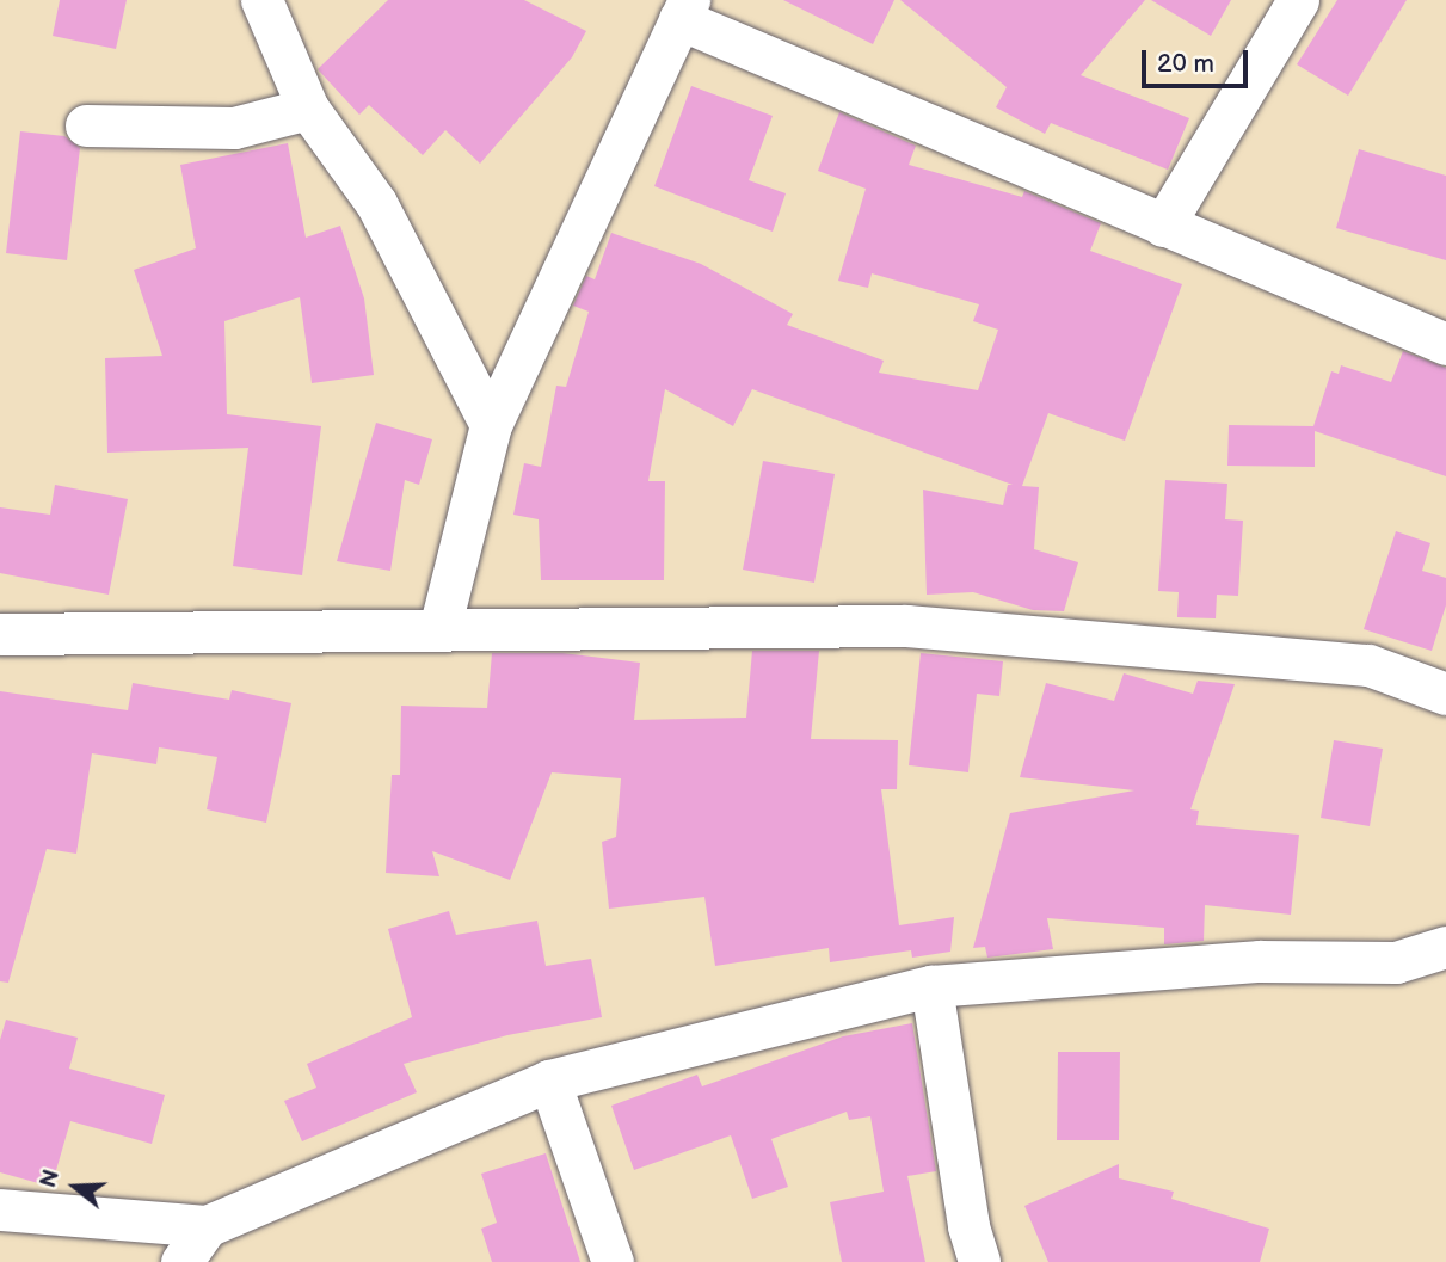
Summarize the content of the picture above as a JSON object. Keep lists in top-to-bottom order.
{
  "scale_bar": "20 m",
  "north": "left"
}
